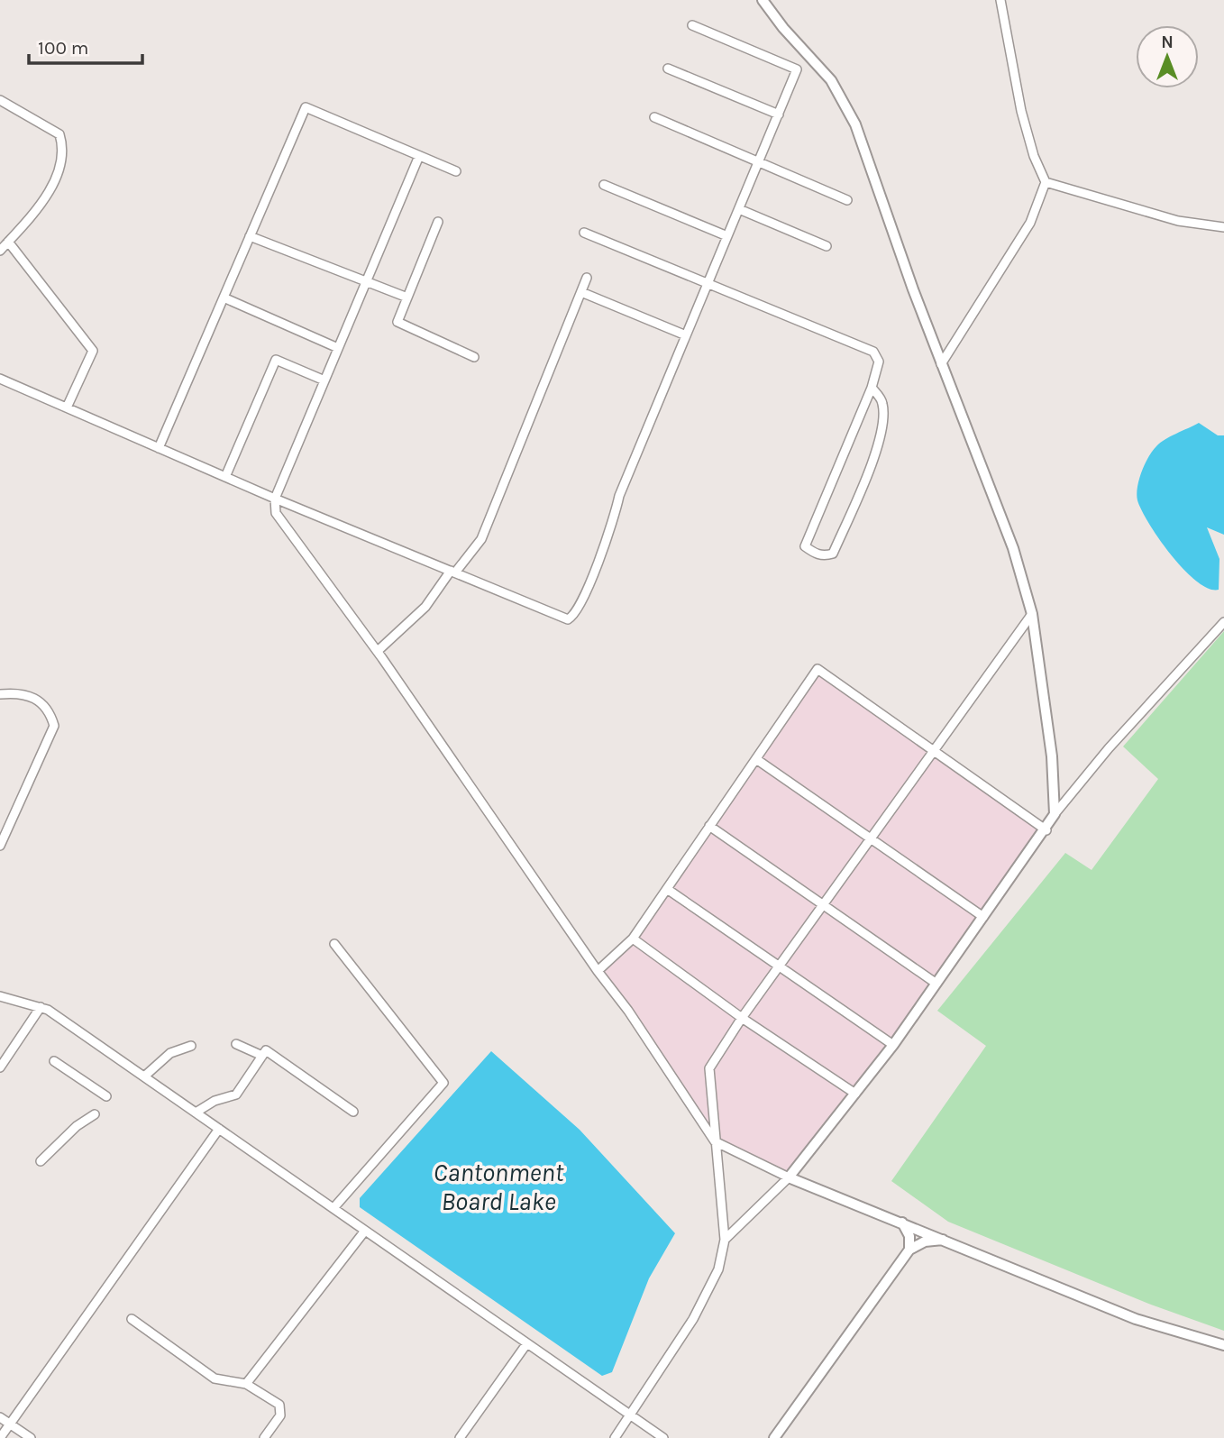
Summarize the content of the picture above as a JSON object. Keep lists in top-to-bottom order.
{
  "water": ["Cantonment Board Lake"],
  "scale_bar": "100 m",
  "north": "top"
}
